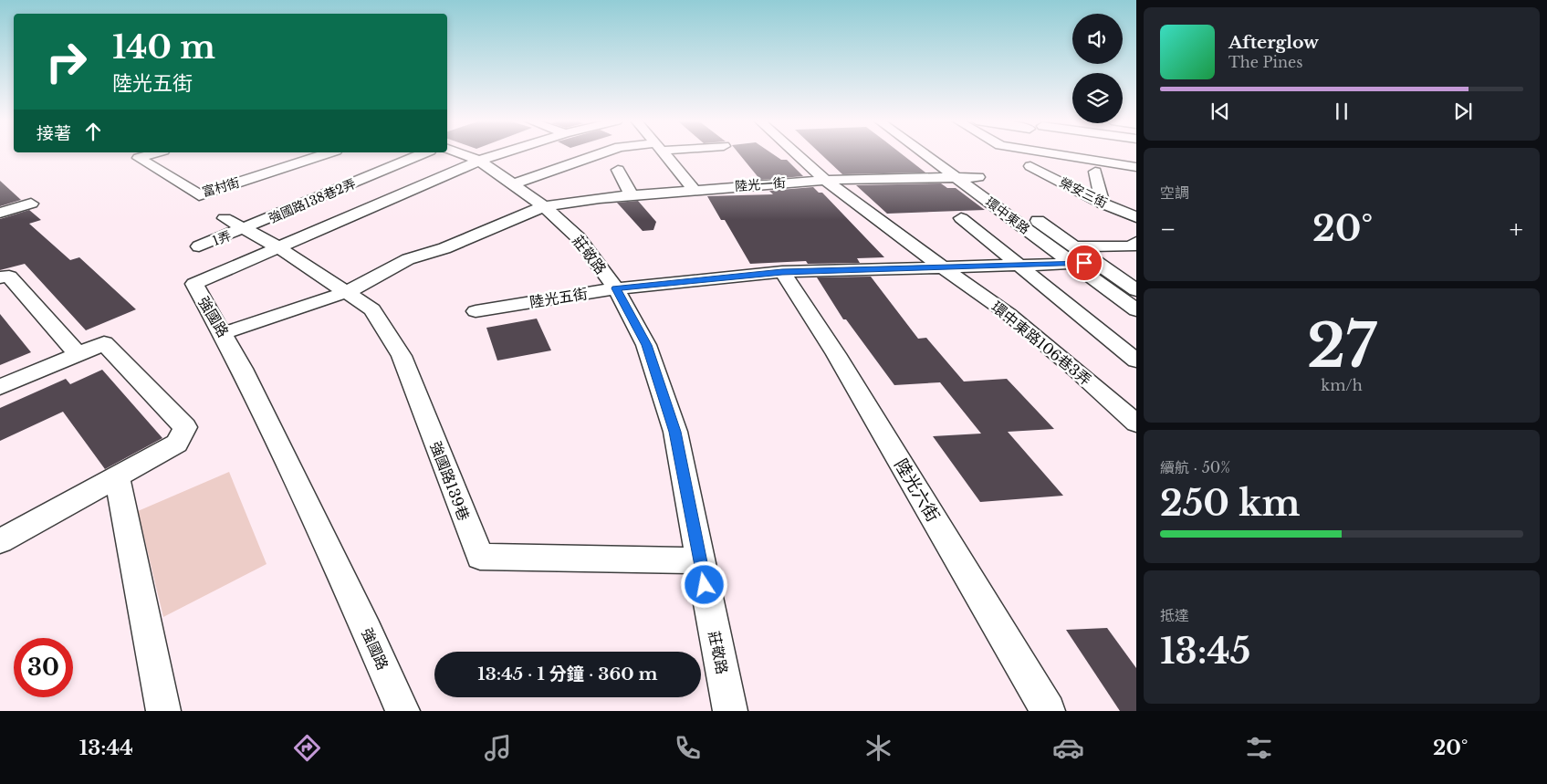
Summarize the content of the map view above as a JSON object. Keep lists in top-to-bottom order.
{
  "streets": {
    "street": [
      "陸光一街",
      "富村街",
      "榮安三街",
      "強國路138巷2弄",
      "環中東路",
      "1弄",
      "莊敬路",
      "陸光五街",
      "強國路",
      "環中東路106巷3弄",
      "強國路139巷",
      "陸光六街"
    ]
  },
  "crossings": [
    ["陸光一街", "環中東路"],
    ["陸光一街", "莊敬路"],
    ["陸光一街", "強國路"],
    ["陸光一街", "環中東路106巷3弄"],
    ["陸光一街", "強國路139巷"],
    ["強國路138巷2弄", "1弄"],
    ["強國路138巷2弄", "強國路139巷"],
    ["環中東路", "陸光五街"],
    ["1弄", "強國路139巷"],
    ["莊敬路", "陸光五街"],
    ["莊敬路", "強國路"],
    ["莊敬路", "強國路139巷"],
    ["陸光五街", "環中東路106巷3弄"],
    ["陸光五街", "陸光六街"],
    ["強國路", "強國路139巷"]
  ],
  "page": {
    "turn": ["140 m", "陸光五街"],
    "song": ["Afterglow", "The Pines"],
    "then": "接著",
    "tile": [
      "空調",
      ["27", "km/h"],
      ["續航 · 50%", "250 km"],
      ["抵達", "13:45"]
    ],
    "heat": ["−", "20°", "+"],
    "limit": "30",
    "trip": "13:45 · 1 分鐘 · 360 m",
    "tabs": ["13:44", "20°"]
  }
}
